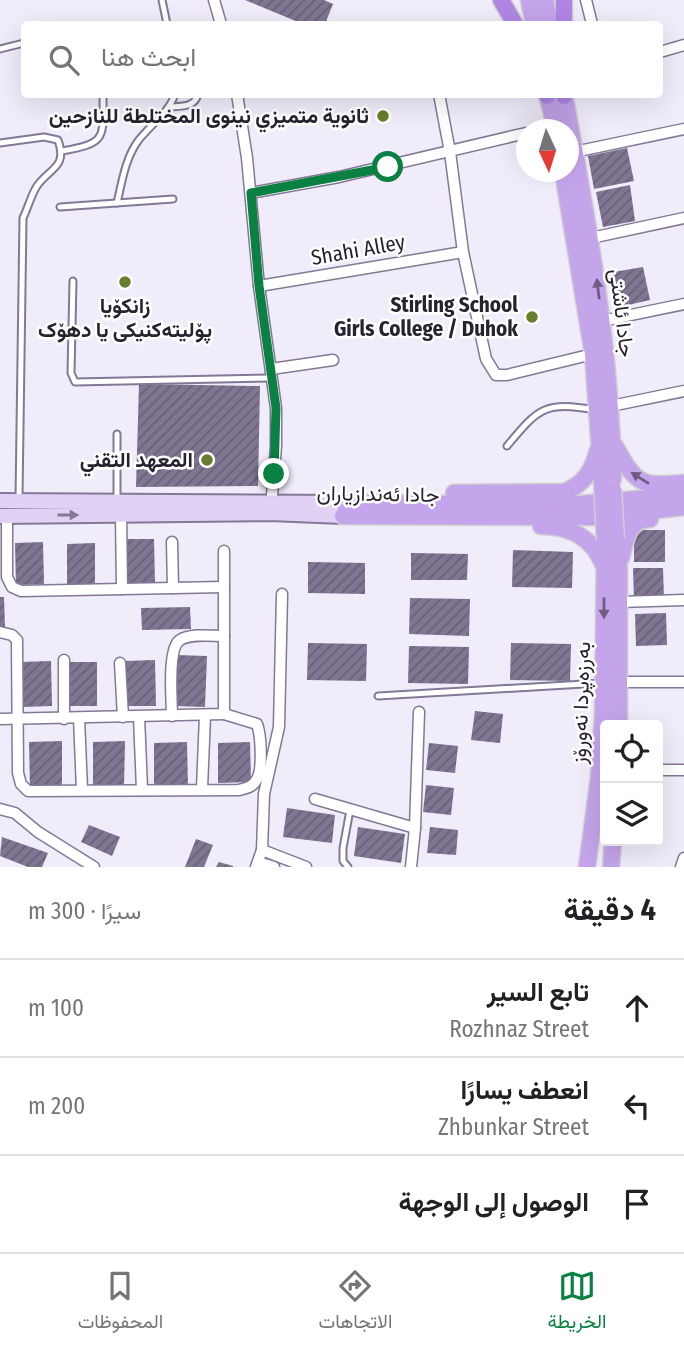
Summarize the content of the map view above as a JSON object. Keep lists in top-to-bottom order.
{
  "streets": {
    "main road": ["جادا ئاشتی", "جادا ئەندازیاران", "بەرزەپردا نەورۆز"],
    "street": ["Shahi Alley"]
  },
  "crossings": [
    ["جادا ئاشتی", "بەرزەپردا نەورۆز"]
  ],
  "places": [
    "ثانوية متميزي نينوى المختلطة للنازحين",
    "زانکۆیا پۆلیتەکنیکی یا دهۆک",
    "Stirling School Girls College / Duhok",
    "المعهد التقني"
  ],
  "north": "bottom",
  "page": {
    "search": "ابحث هنا",
    "heading": ["4 دقيقة", "سيرًا · 300 m"],
    "list": [
      ["تابع السير", "Rozhnaz Street", "100 m"],
      ["انعطف يسارًا", "Zhbunkar Street", "200 m"],
      "الوصول إلى الوجهة"
    ],
    "nav": ["الخريطة", "الاتجاهات", "المحفوظات"]
  }
}
